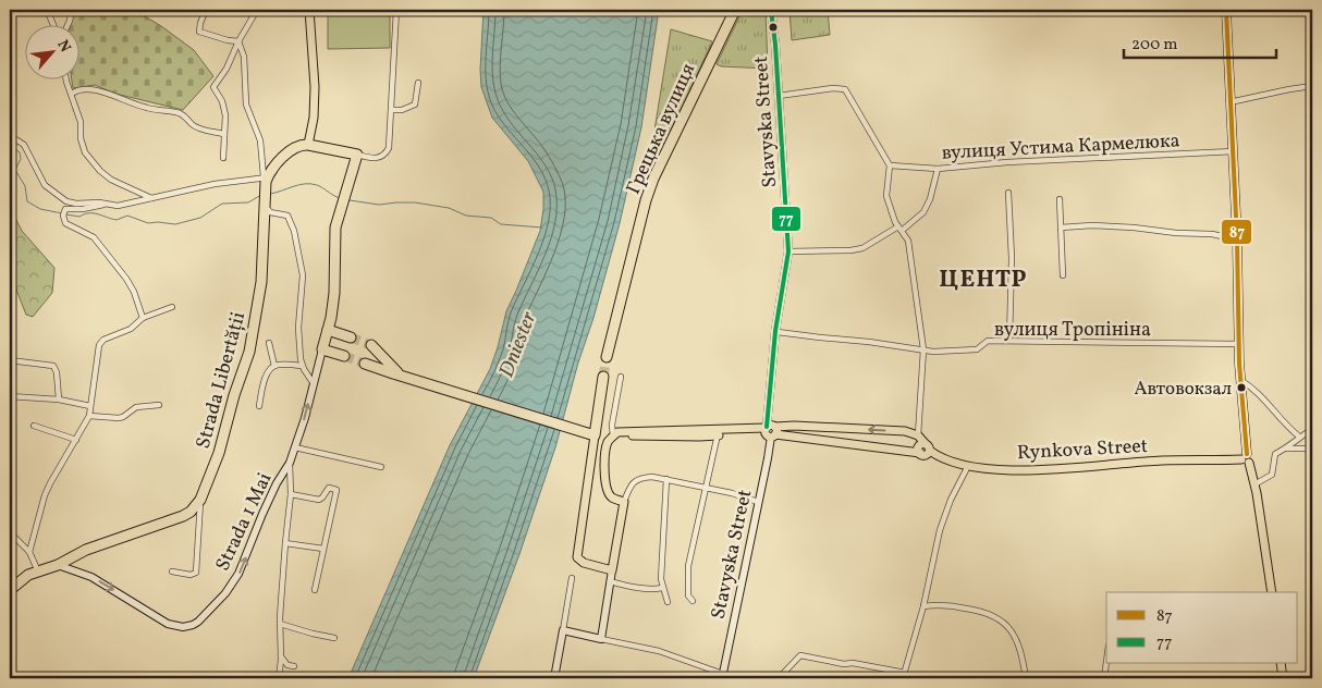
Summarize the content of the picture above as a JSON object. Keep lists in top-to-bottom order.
{
  "streets": {
    "highway": ["Грецька вулиця", "Strada Libertății"],
    "main road": ["Stavyska Street", "Rynkova Street", "Strada 1 Mai"],
    "street": ["вулиця Устима Кармелюка", "вулиця Тропініна"]
  },
  "crossings": [
    ["Stavyska Street", "вулиця Тропініна"],
    ["Strada Libertății", "Strada 1 Mai"]
  ],
  "districts": ["ЦЕНТР"],
  "water": ["Dniester"],
  "places": ["Автовокзал"],
  "lines": ["transit line 87", "transit line 77"],
  "legend": ["87", "77"],
  "scale_bar": "200 m",
  "north": "top right"
}
